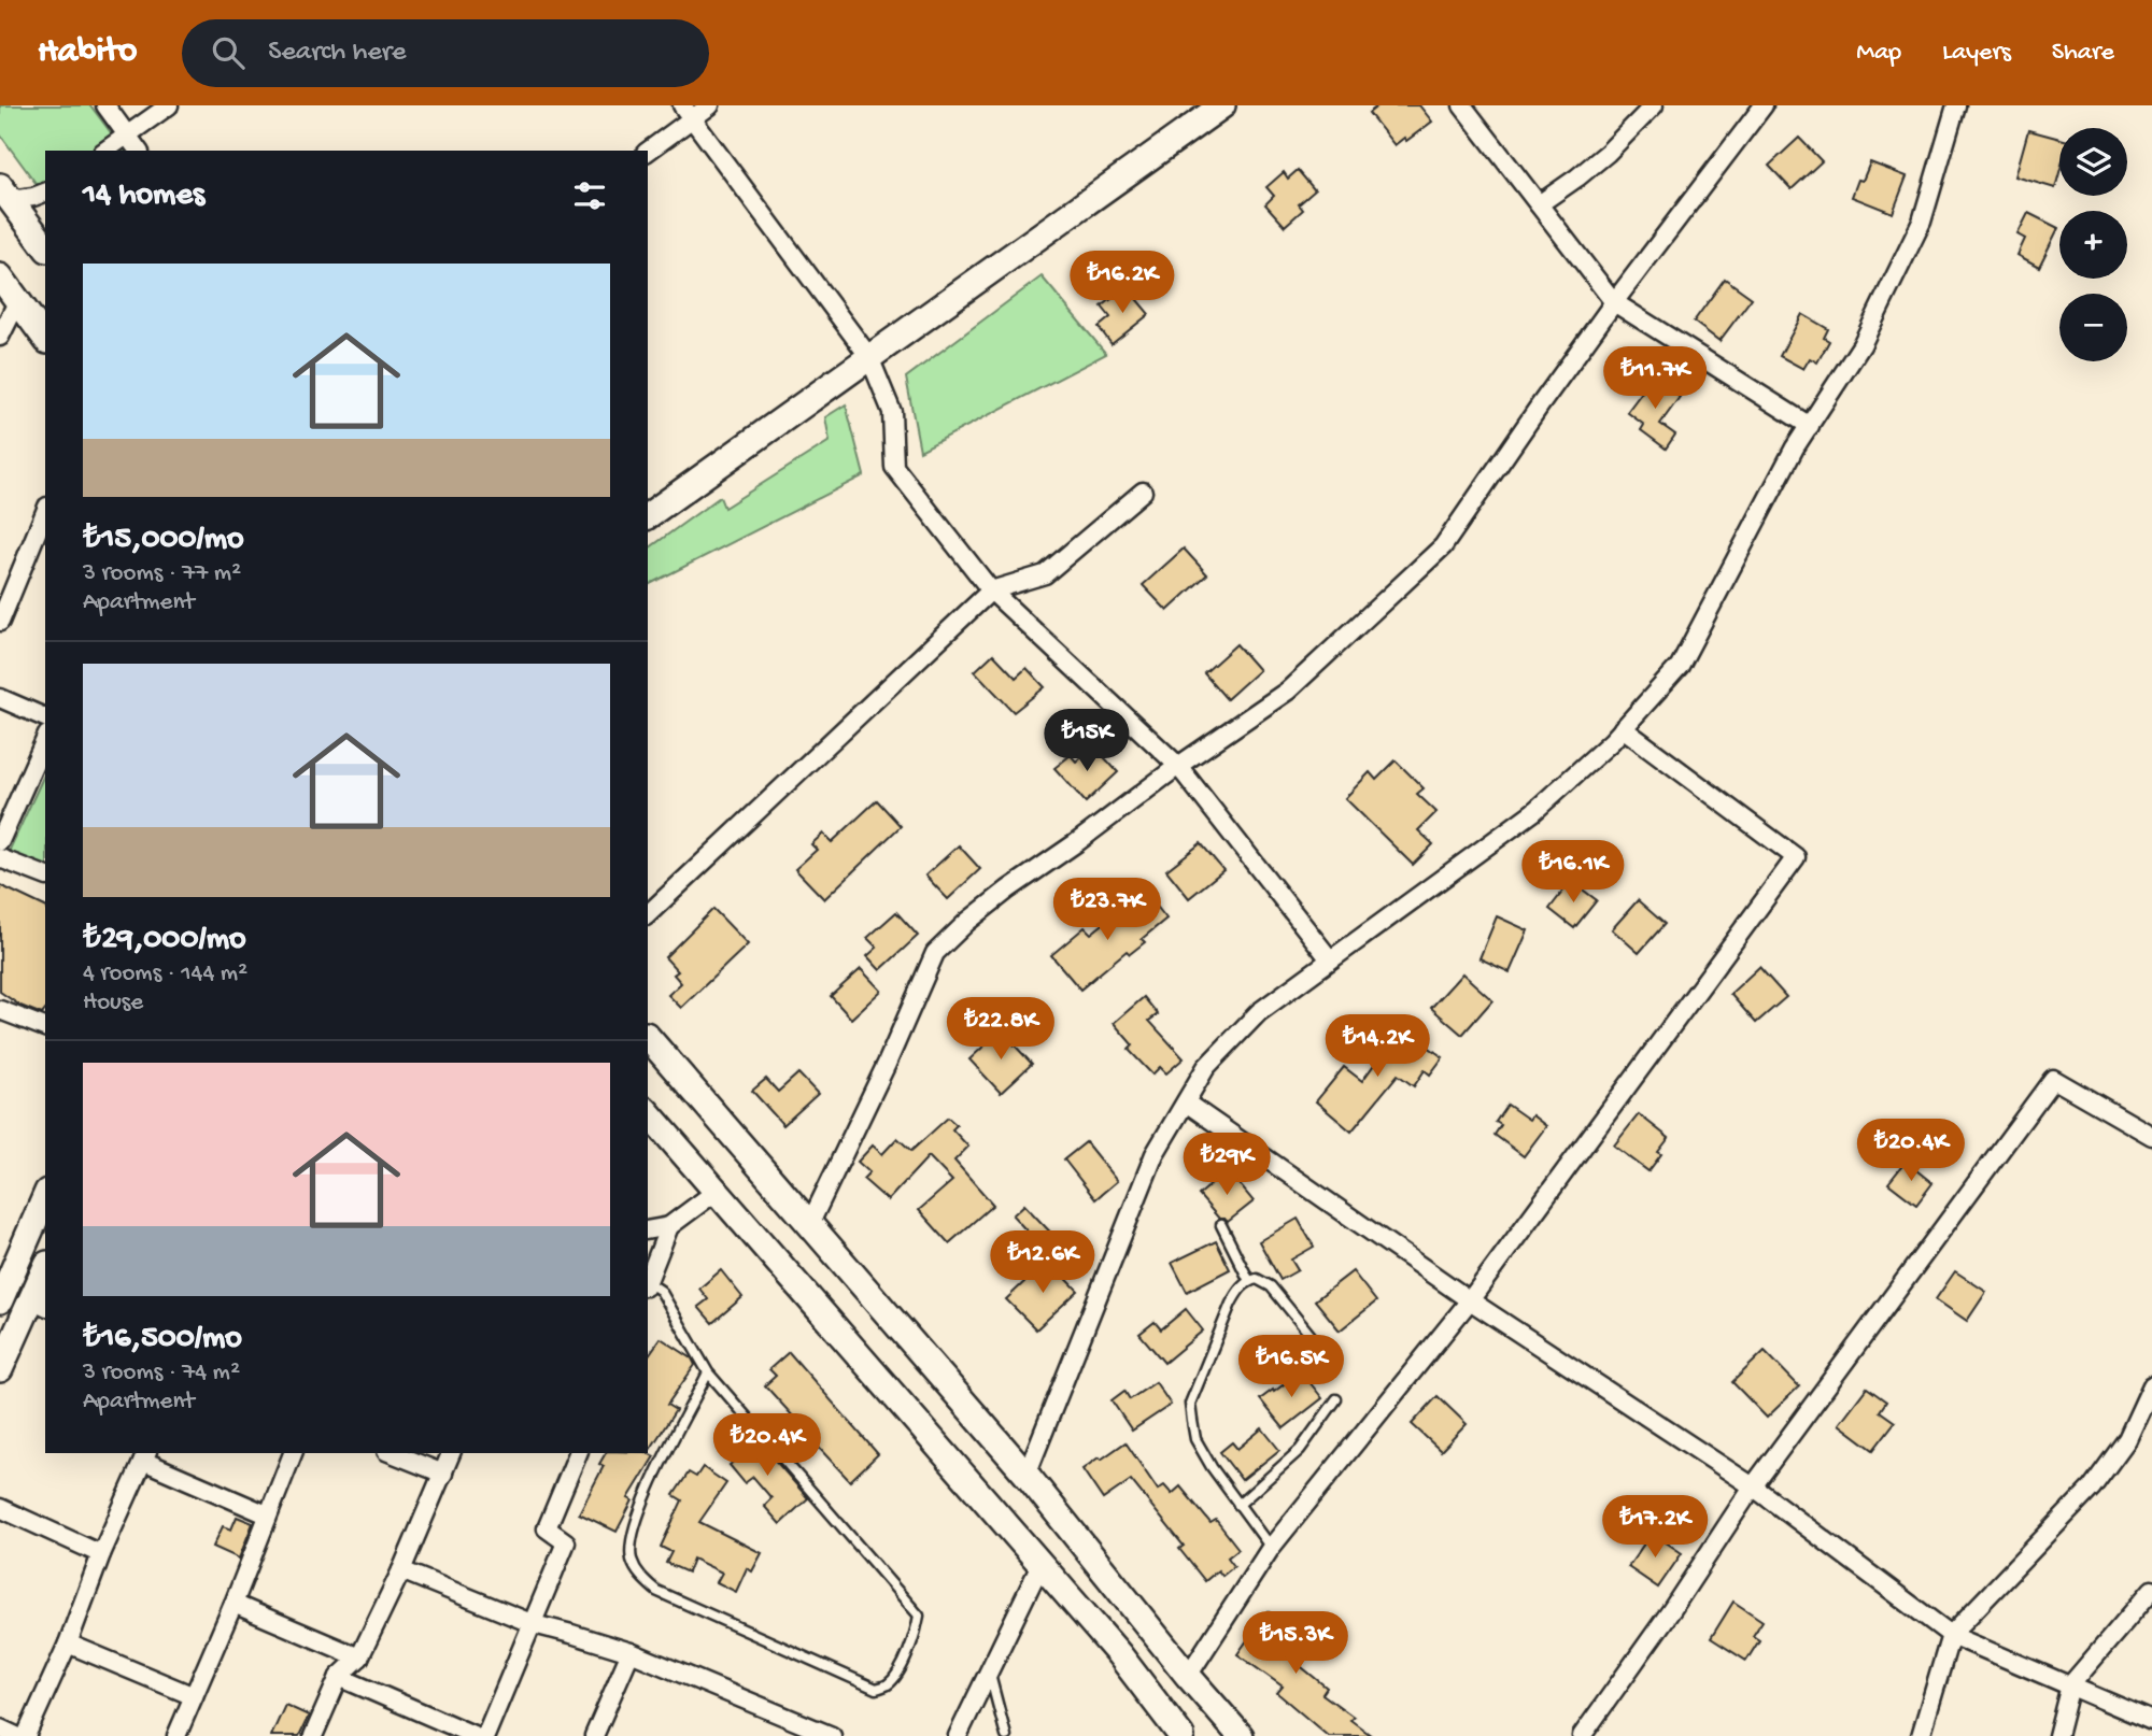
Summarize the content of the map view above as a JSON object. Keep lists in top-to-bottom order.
{
  "page": {
    "header": "Habito",
    "search": "Search here",
    "nav": ["Map", "Layers", "Share"],
    "map_buttons": ["+", "−"],
    "heading": "14 homes",
    "list": [
      {
        "name": "₺15,000/mo",
        "note": "3 rooms · 77 m² · Apartment"
      },
      {
        "name": "₺29,000/mo",
        "note": "4 rooms · 144 m² · House"
      },
      {
        "name": "₺16,500/mo",
        "note": "3 rooms · 74 m² · Apartment"
      }
    ],
    "price": [
      "₺16.2K",
      "₺11.7K",
      "₺15K",
      "₺16.1K",
      "₺23.7K",
      "₺22.8K",
      "₺14.2K",
      "₺20.4K",
      "₺29K",
      "₺12.6K",
      "₺16.5K",
      "₺20.4K",
      "₺17.2K",
      "₺15.3K"
    ]
  }
}
